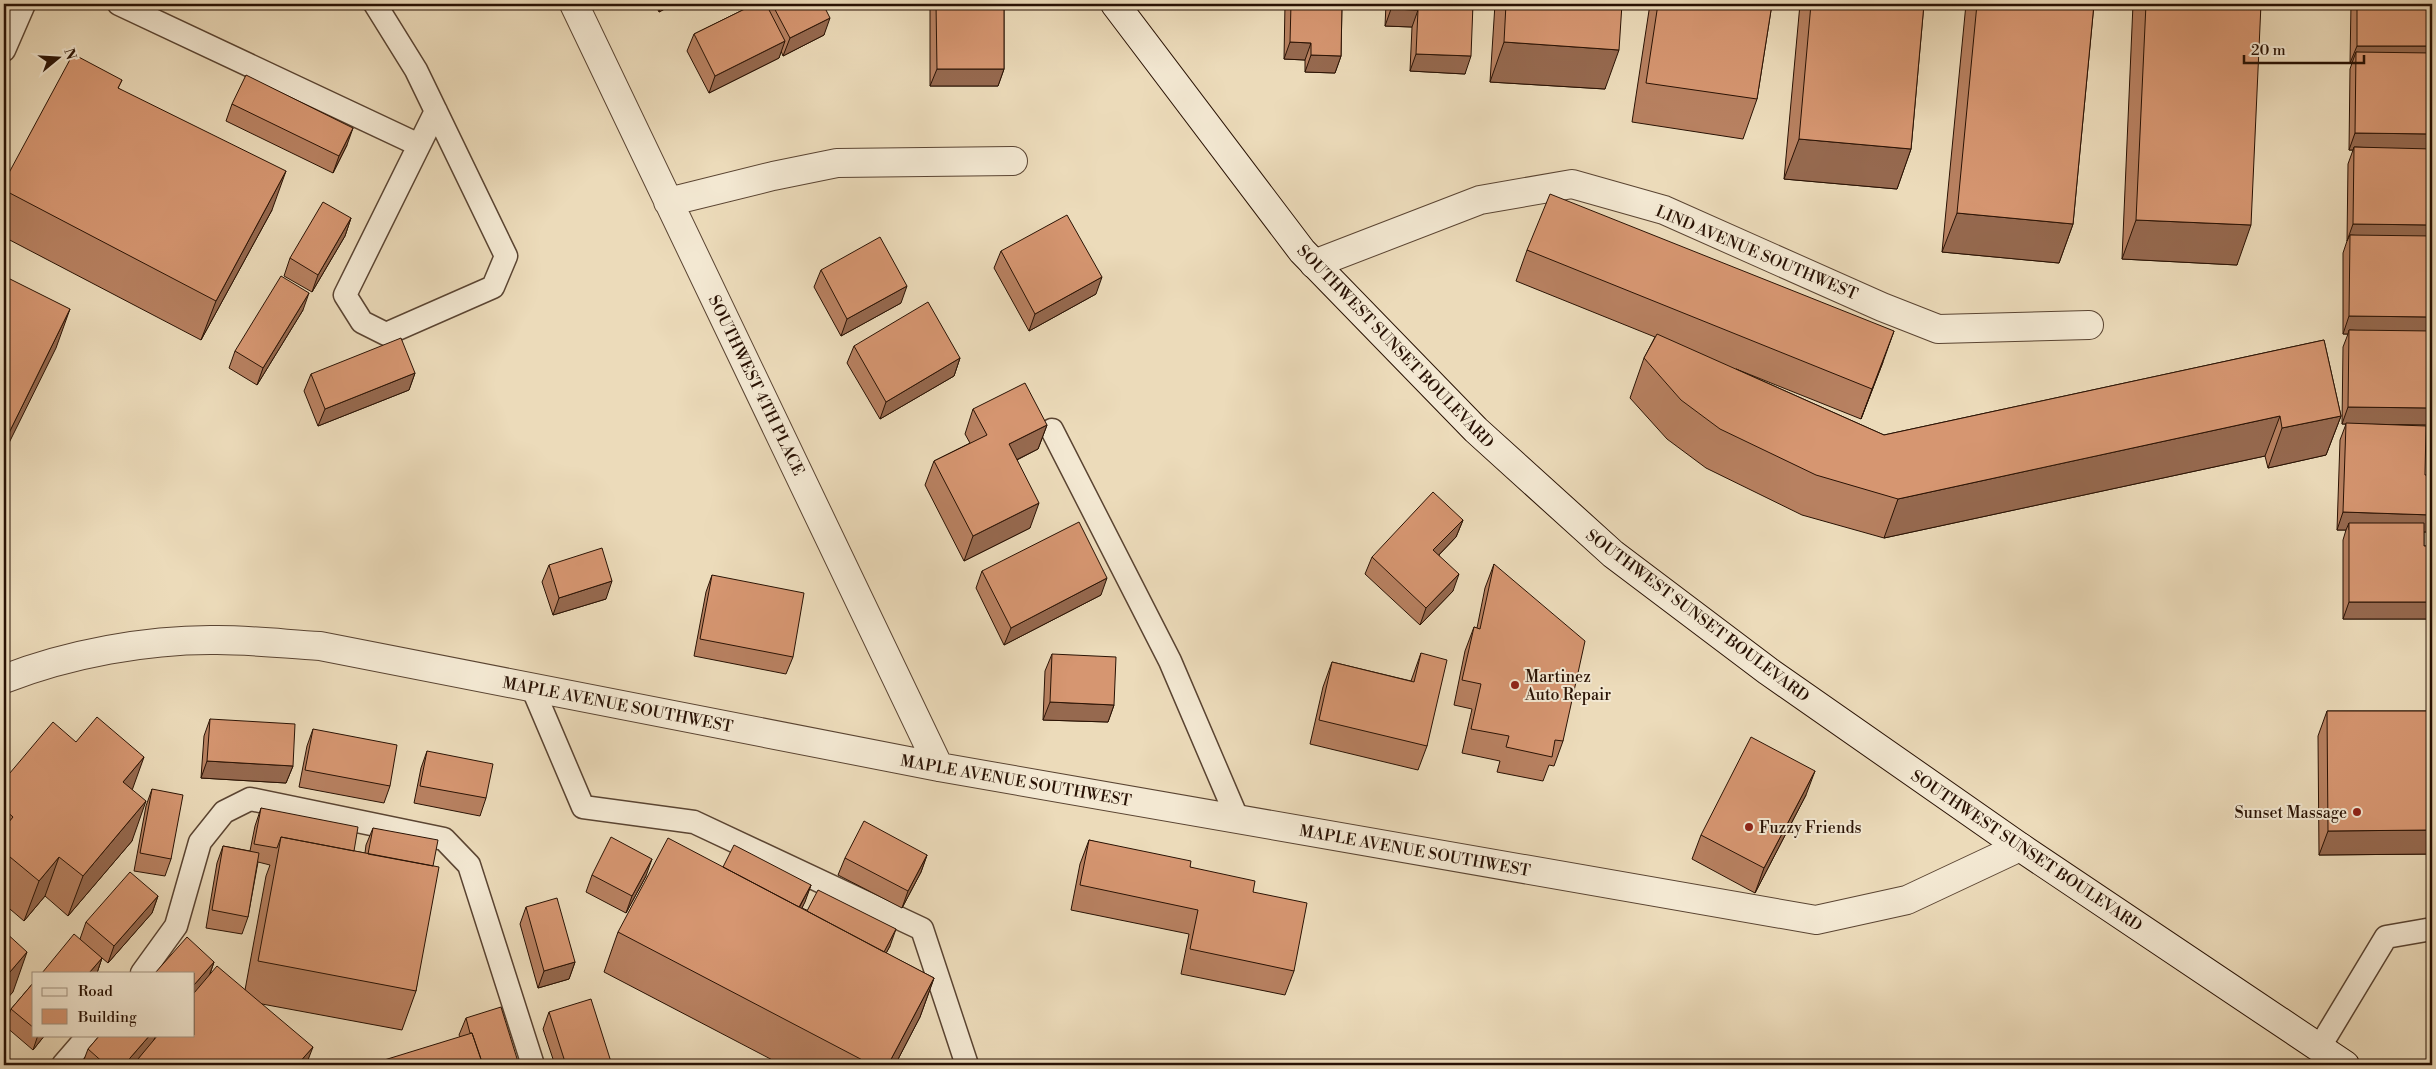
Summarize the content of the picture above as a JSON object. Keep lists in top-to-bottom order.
{
  "streets": {
    "street": [
      "LIND AVENUE SOUTHWEST",
      "SOUTHWEST SUNSET BOULEVARD",
      "SOUTHWEST 4TH PLACE",
      "MAPLE AVENUE SOUTHWEST"
    ]
  },
  "crossings": [
    ["LIND AVENUE SOUTHWEST", "SOUTHWEST SUNSET BOULEVARD"],
    ["SOUTHWEST SUNSET BOULEVARD", "MAPLE AVENUE SOUTHWEST"],
    ["SOUTHWEST 4TH PLACE", "MAPLE AVENUE SOUTHWEST"]
  ],
  "places": ["Martinez Auto Repair", "Sunset Massage", "Fuzzy Friends"],
  "legend": ["Road", "Building"],
  "scale_bar": "20 m",
  "north": "right"
}
